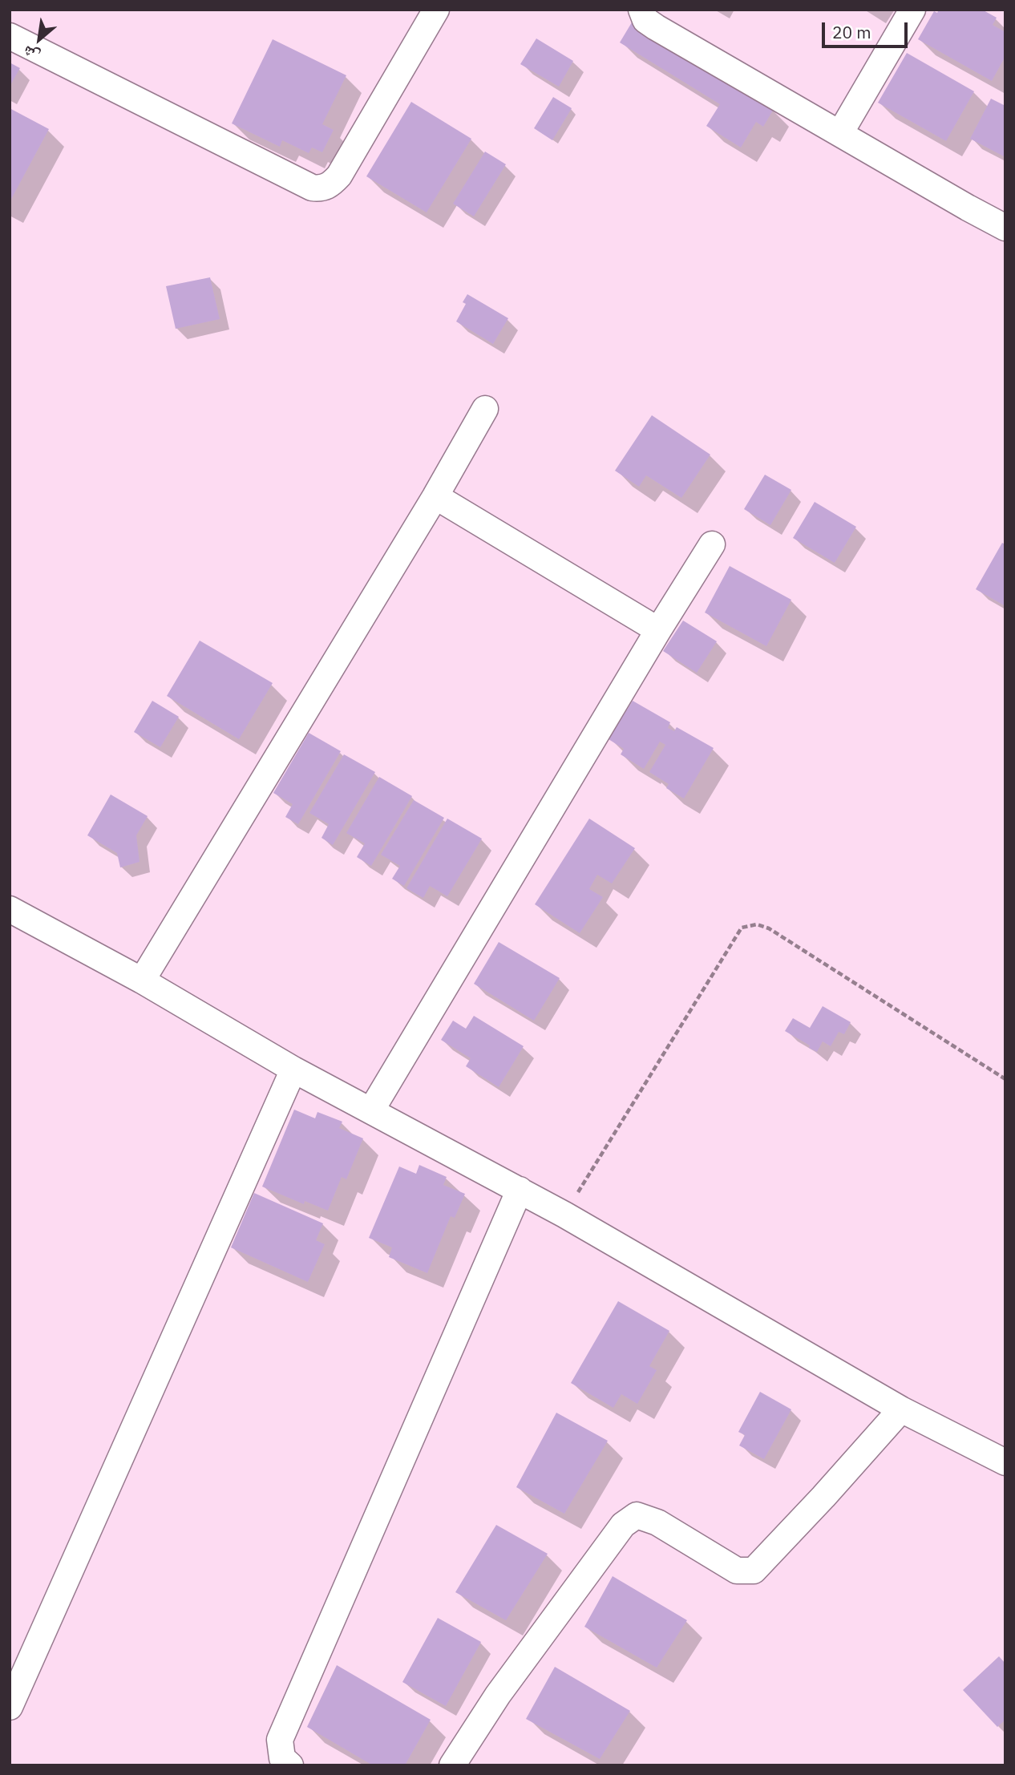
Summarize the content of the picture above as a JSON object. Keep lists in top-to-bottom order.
{
  "scale_bar": "20 m",
  "north": "bottom left"
}
